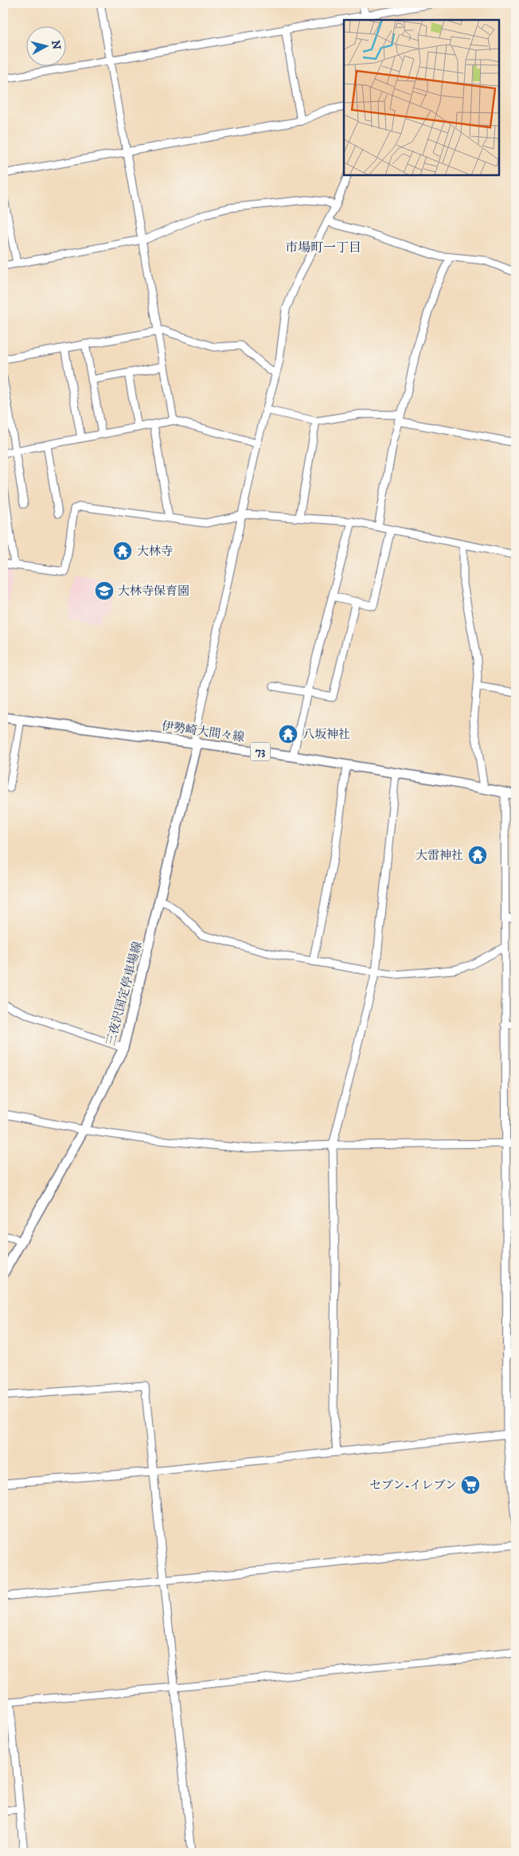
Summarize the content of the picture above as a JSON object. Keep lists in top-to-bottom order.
{
  "streets": {
    "main road": ["伊勢崎大間々線", "73", "三夜沢国定停車場線"]
  },
  "crossings": [
    ["伊勢崎大間々線", "三夜沢国定停車場線"]
  ],
  "districts": ["市場町一丁目"],
  "places": {
    "temple": ["大林寺", "八坂神社", "大雷神社"],
    "school or university": ["大林寺保育園"],
    "supermarket": ["セブン-イレブン"]
  },
  "north": "right"
}
